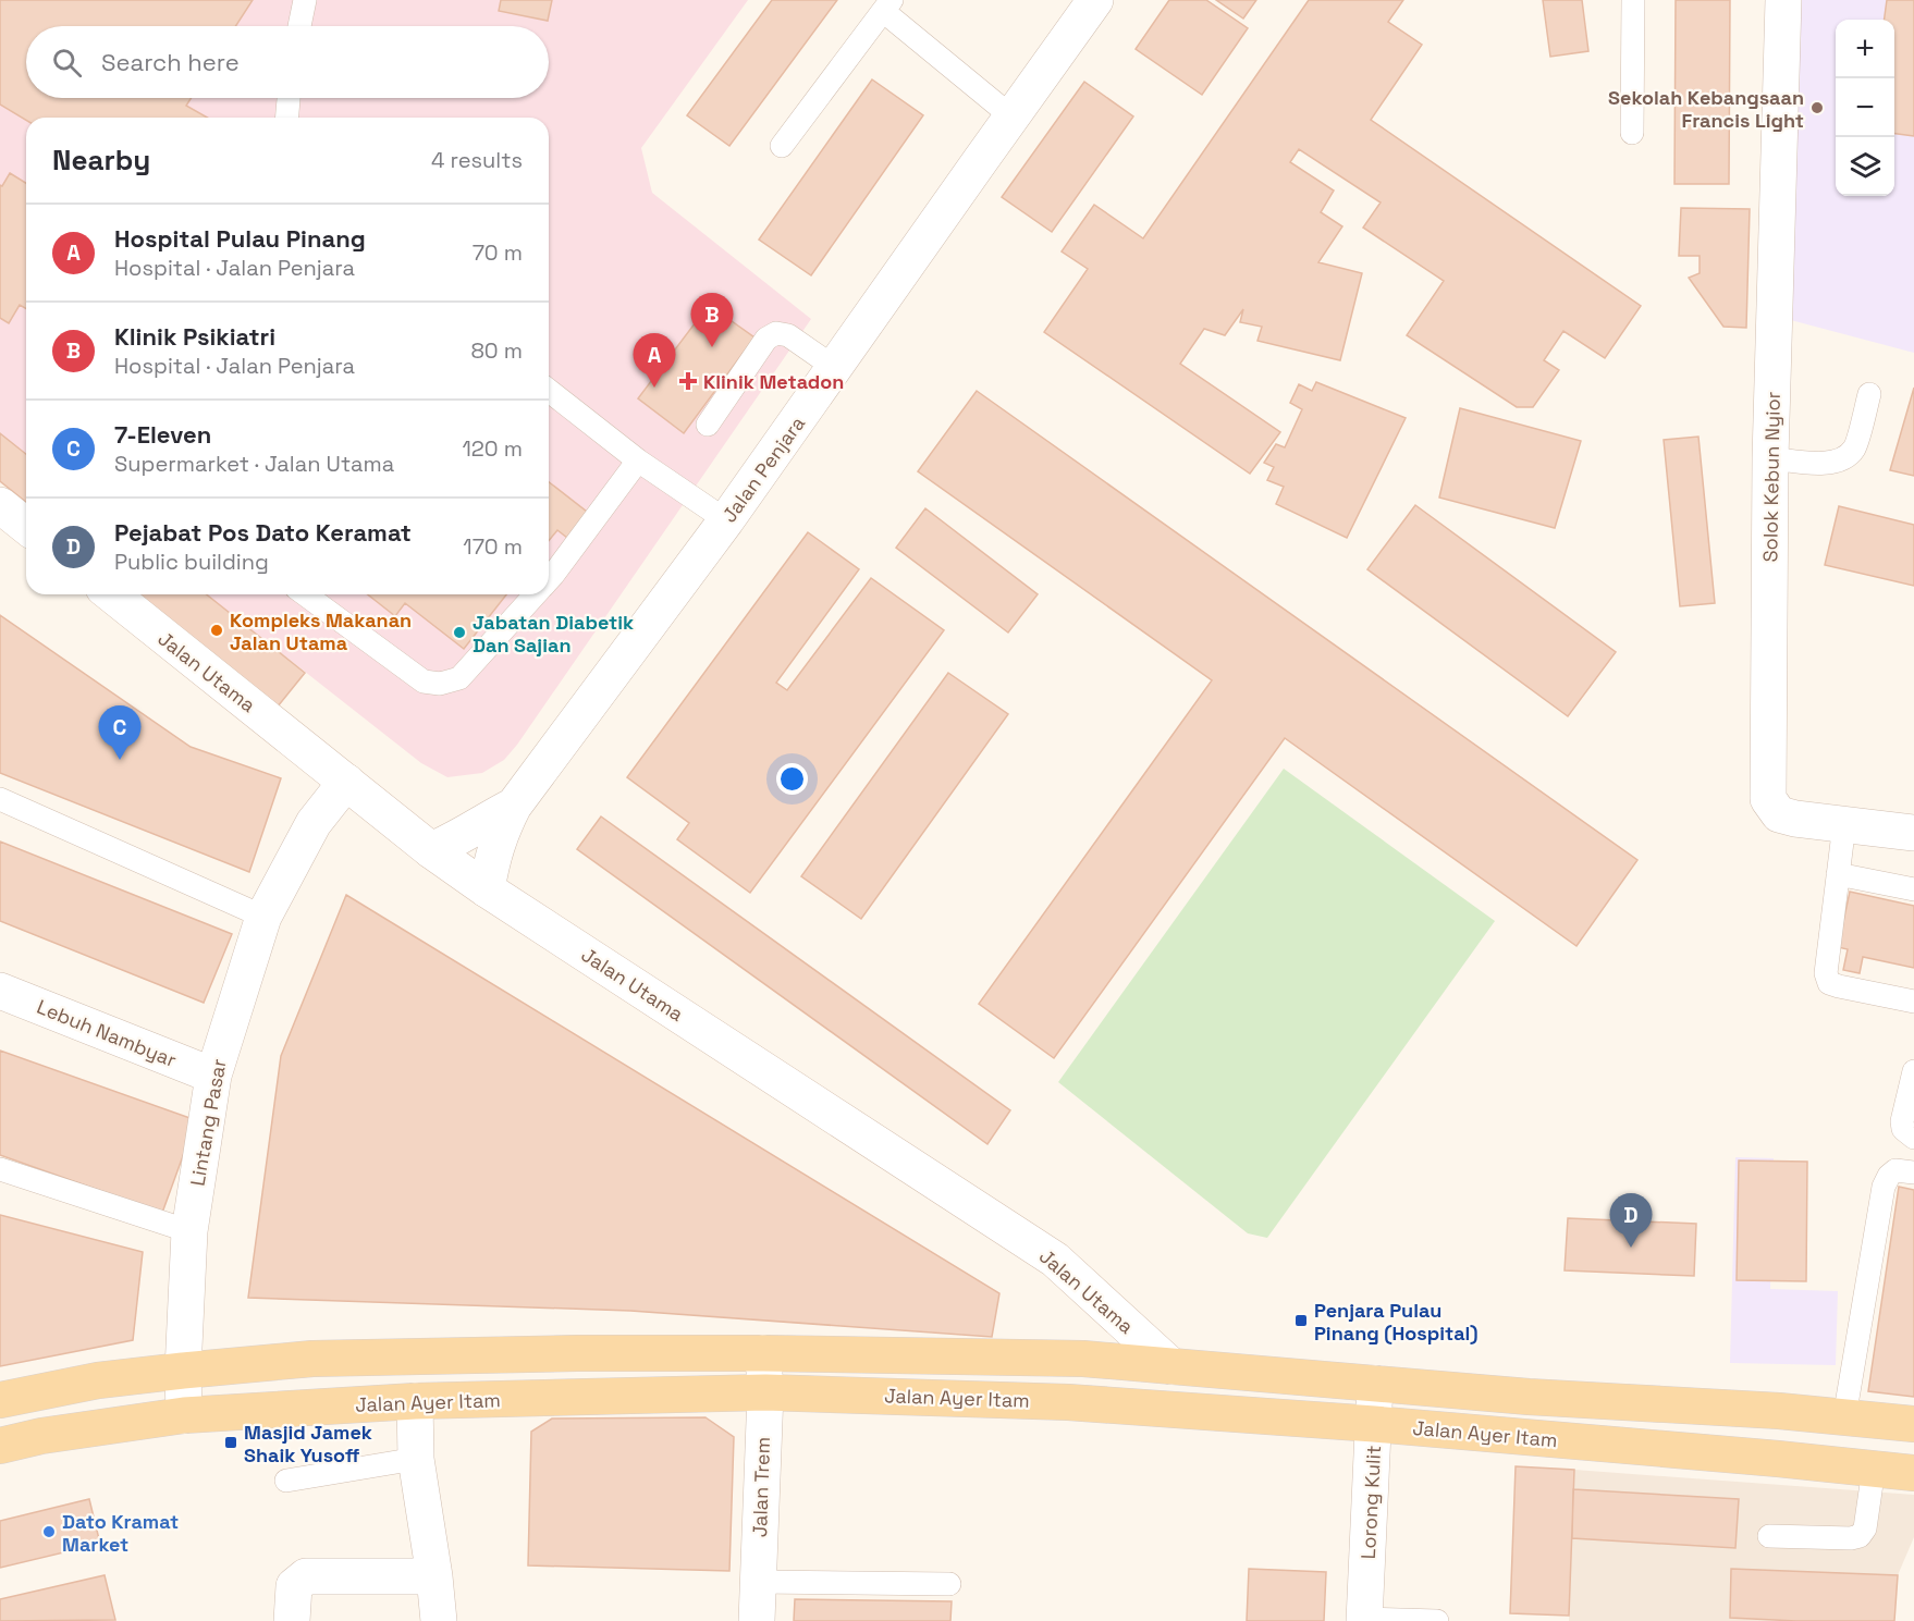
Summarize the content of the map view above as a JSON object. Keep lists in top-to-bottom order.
{
  "streets": {
    "main road": ["Jalan Ayer Itam"],
    "street": [
      "Jalan Penjara",
      "Solok Kebun Nyior",
      "Jalan Utama",
      "Lebuh Nambyar",
      "Lintang Pasar",
      "Jalan Trem",
      "Lorong Kulit"
    ]
  },
  "crossings": [
    ["Jalan Penjara", "Jalan Utama"],
    ["Jalan Utama", "Lintang Pasar"],
    ["Jalan Utama", "Jalan Ayer Itam"],
    ["Lebuh Nambyar", "Lintang Pasar"],
    ["Lintang Pasar", "Jalan Ayer Itam"],
    ["Jalan Ayer Itam", "Jalan Trem"],
    ["Jalan Ayer Itam", "Lorong Kulit"]
  ],
  "places": {
    "other": [
      "Sekolah Kebangsaan Francis Light",
      "Kompleks Makanan Jalan Utama",
      "Jabatan Diabetik Dan Sajian",
      "Dato Kramat Market"
    ],
    "health": ["Klinik Metadon"],
    "transit": ["Penjara Pulau Pinang (Hospital)", "Masjid Jamek Shaik Yusoff"]
  },
  "page": {
    "map_buttons": ["+", "−"],
    "search": "Search here",
    "heading": ["Nearby", "4 results"],
    "list": [
      {
        "mark": "A",
        "name": "Hospital Pulau Pinang",
        "note": "Hospital · Jalan Penjara",
        "value": "70 m"
      },
      {
        "mark": "B",
        "name": "Klinik Psikiatri",
        "note": "Hospital · Jalan Penjara",
        "value": "80 m"
      },
      {
        "mark": "C",
        "name": "7-Eleven",
        "note": "Supermarket · Jalan Utama",
        "value": "120 m"
      },
      {
        "mark": "D",
        "name": "Pejabat Pos Dato Keramat",
        "note": "Public building",
        "value": "170 m"
      }
    ],
    "pins": [
      "B",
      "A",
      "C",
      "D"
    ]
  }
}
